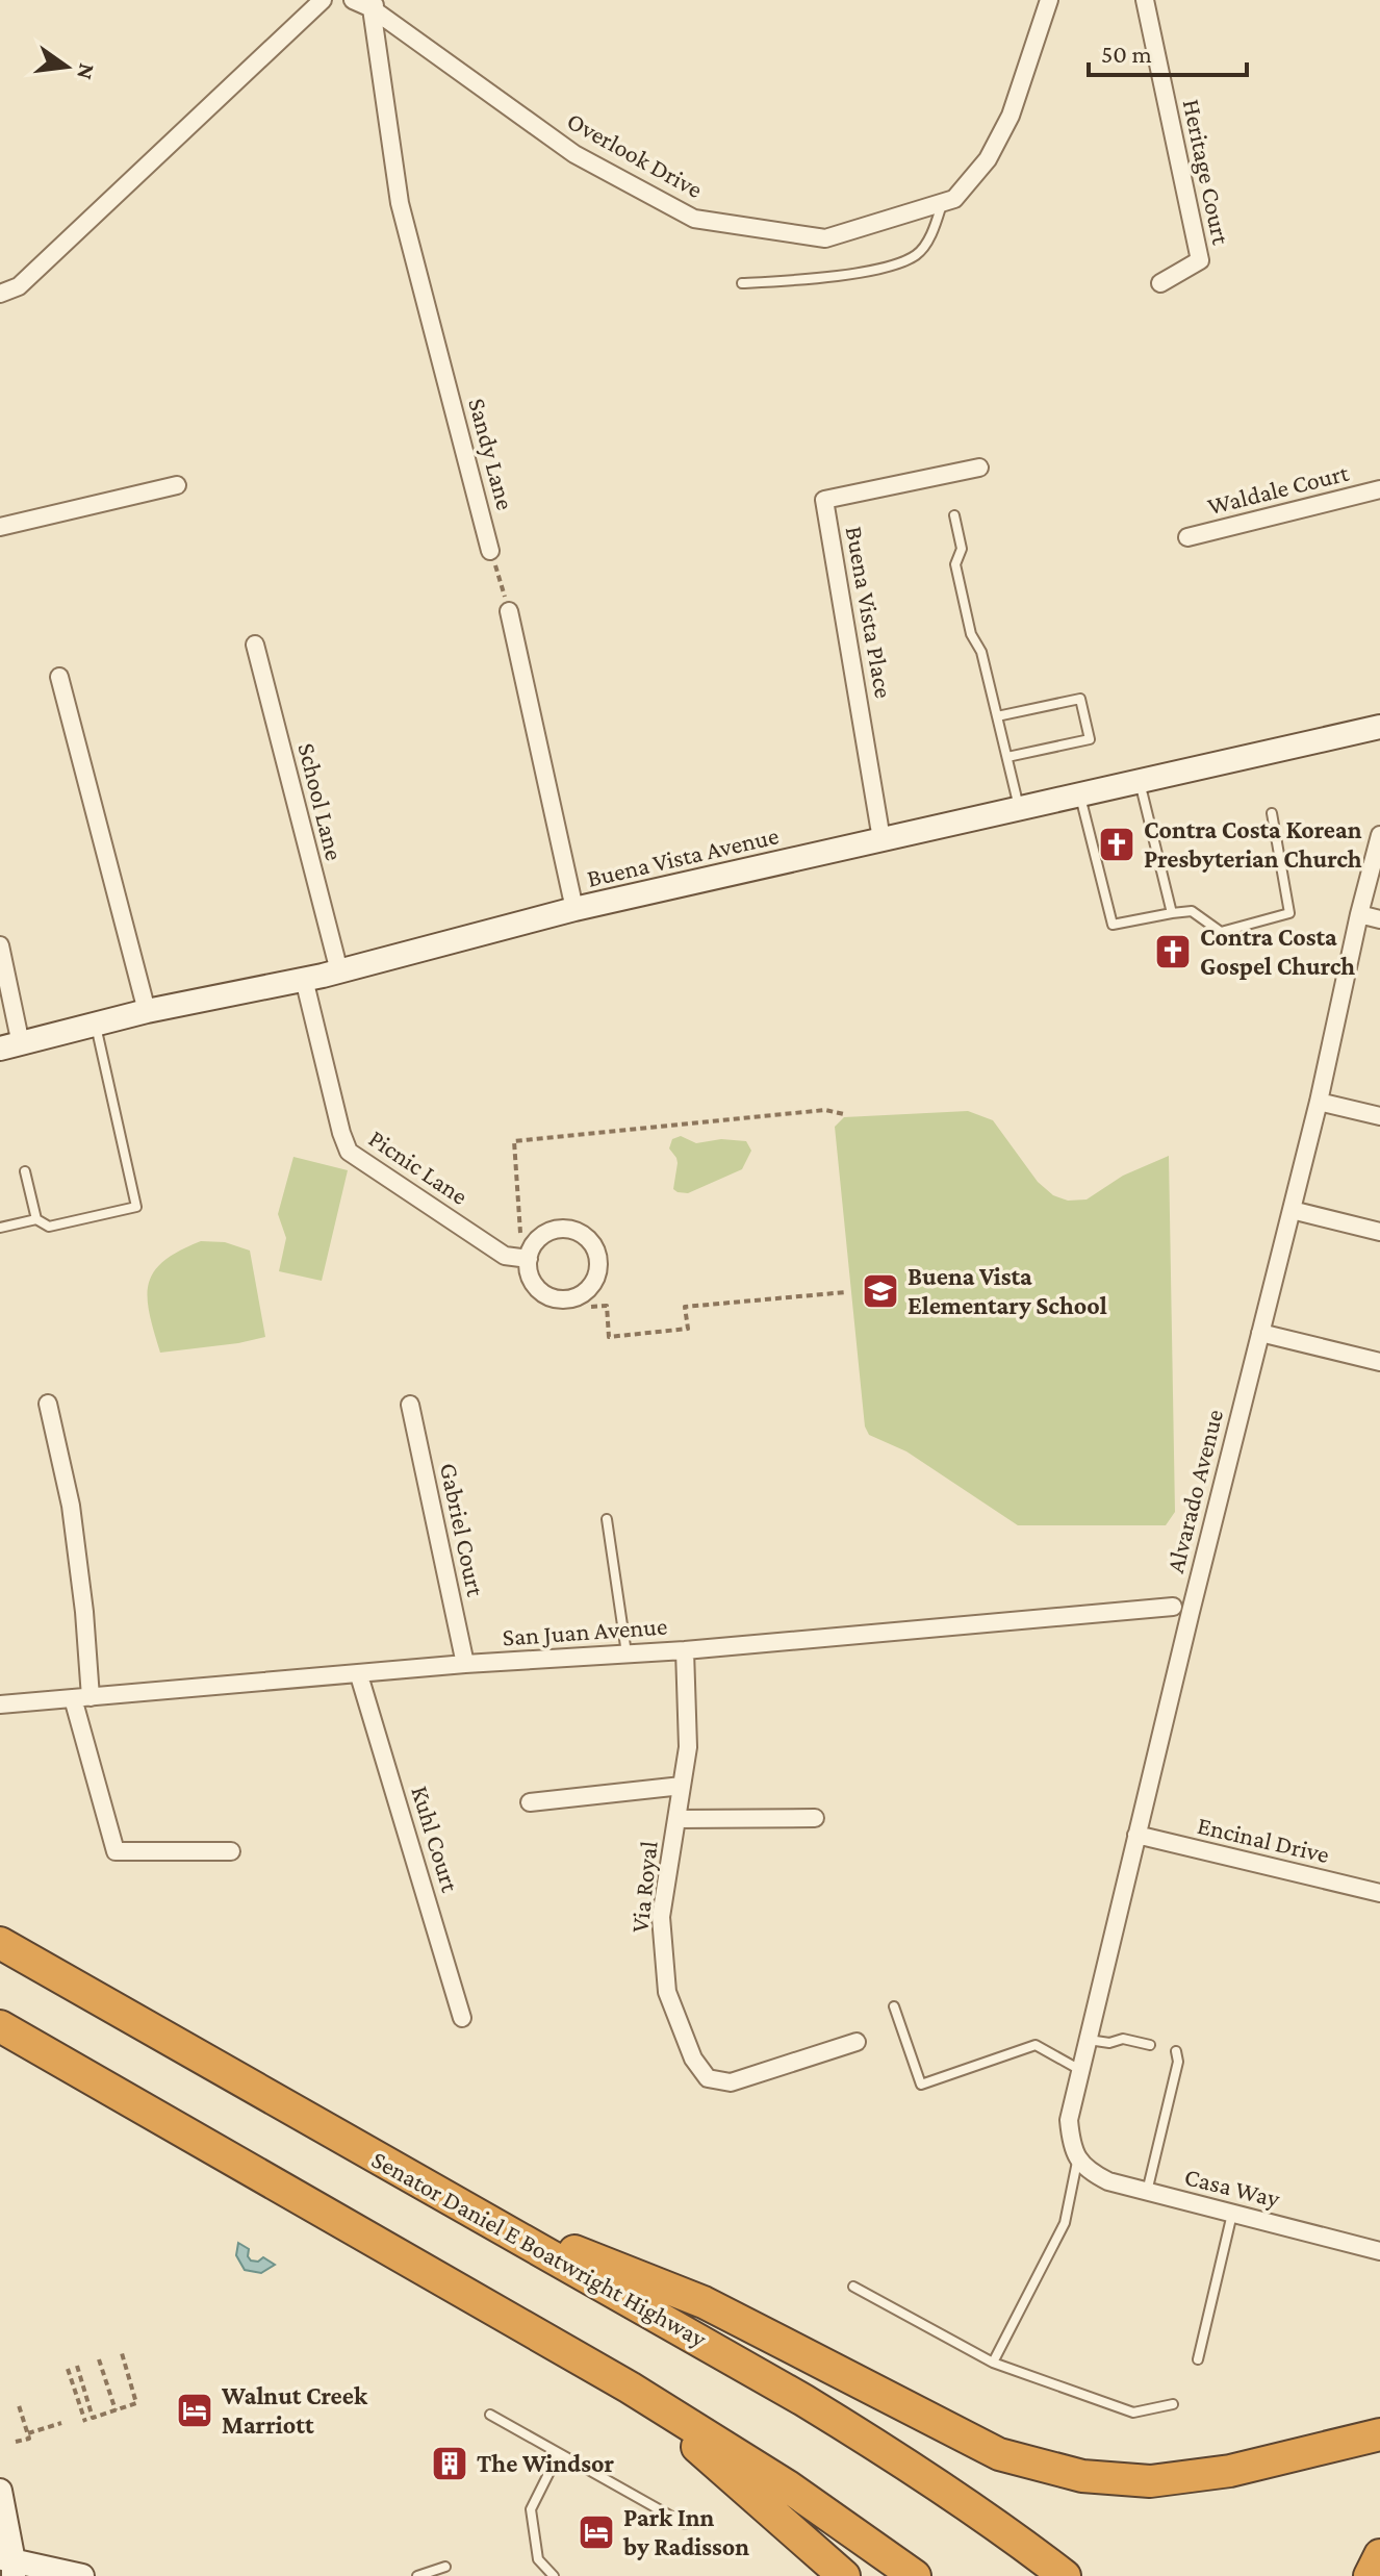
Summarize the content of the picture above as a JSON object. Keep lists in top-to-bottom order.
{
  "streets": {
    "highway": ["Senator Daniel E Boatwright Highway"],
    "street": [
      "Overlook Drive",
      "Heritage Court",
      "Sandy Lane",
      "Waldale Court",
      "Buena Vista Place",
      "School Lane",
      "Buena Vista Avenue",
      "Picnic Lane",
      "Alvarado Avenue",
      "Gabriel Court",
      "San Juan Avenue",
      "Kuhl Court",
      "Encinal Drive",
      "Via Royal",
      "Casa Way"
    ]
  },
  "crossings": [
    ["Overlook Drive", "Sandy Lane"],
    ["Buena Vista Place", "Buena Vista Avenue"],
    ["School Lane", "Buena Vista Avenue"],
    ["Buena Vista Avenue", "Picnic Lane"],
    ["Alvarado Avenue", "Encinal Drive"],
    ["Alvarado Avenue", "Casa Way"],
    ["Gabriel Court", "San Juan Avenue"],
    ["San Juan Avenue", "Kuhl Court"],
    ["San Juan Avenue", "Via Royal"]
  ],
  "places": {
    "church": ["Contra Costa Korean Presbyterian Church", "Contra Costa Gospel Church"],
    "school or university": ["Buena Vista Elementary School"],
    "hotel": ["Walnut Creek Marriott", "Park Inn by Radisson"],
    "building": ["The Windsor"]
  },
  "scale_bar": "50 m",
  "north": "right"
}
